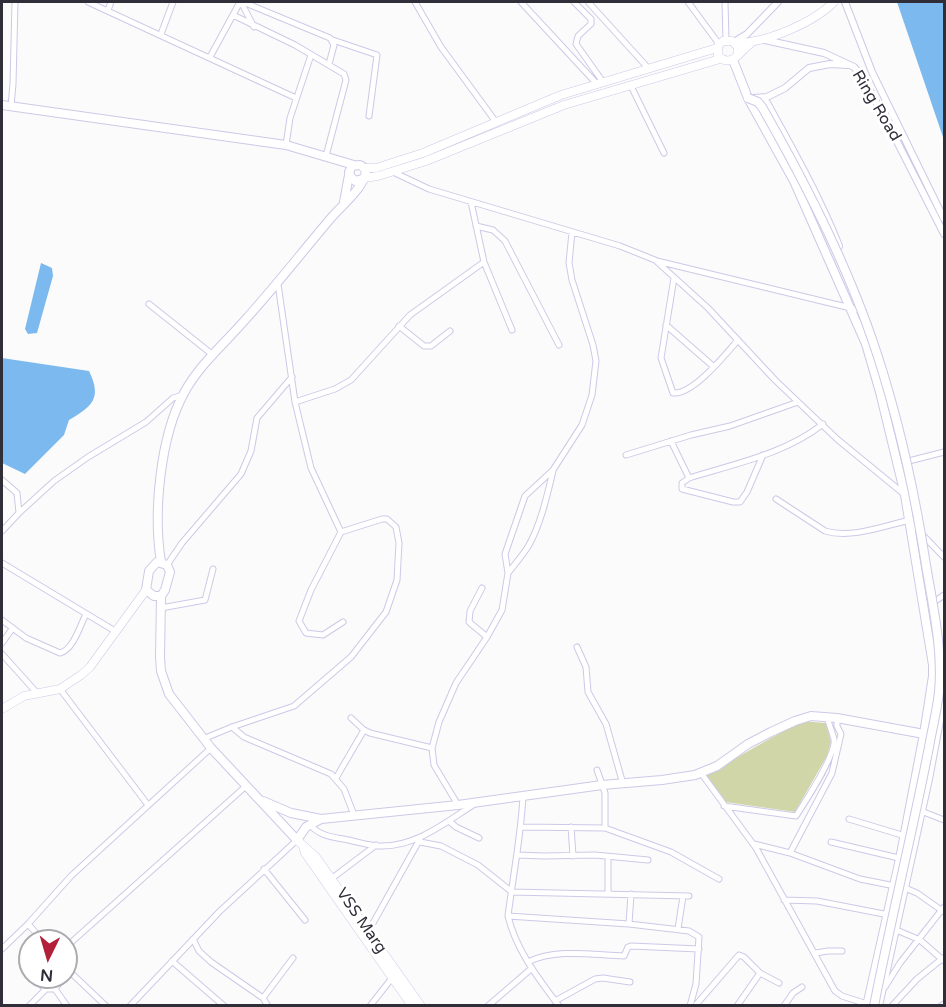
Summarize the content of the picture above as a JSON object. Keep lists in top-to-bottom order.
{
  "streets": {
    "main road": ["VSS Marg"],
    "street": ["Ring Road"]
  },
  "north": "bottom"
}
